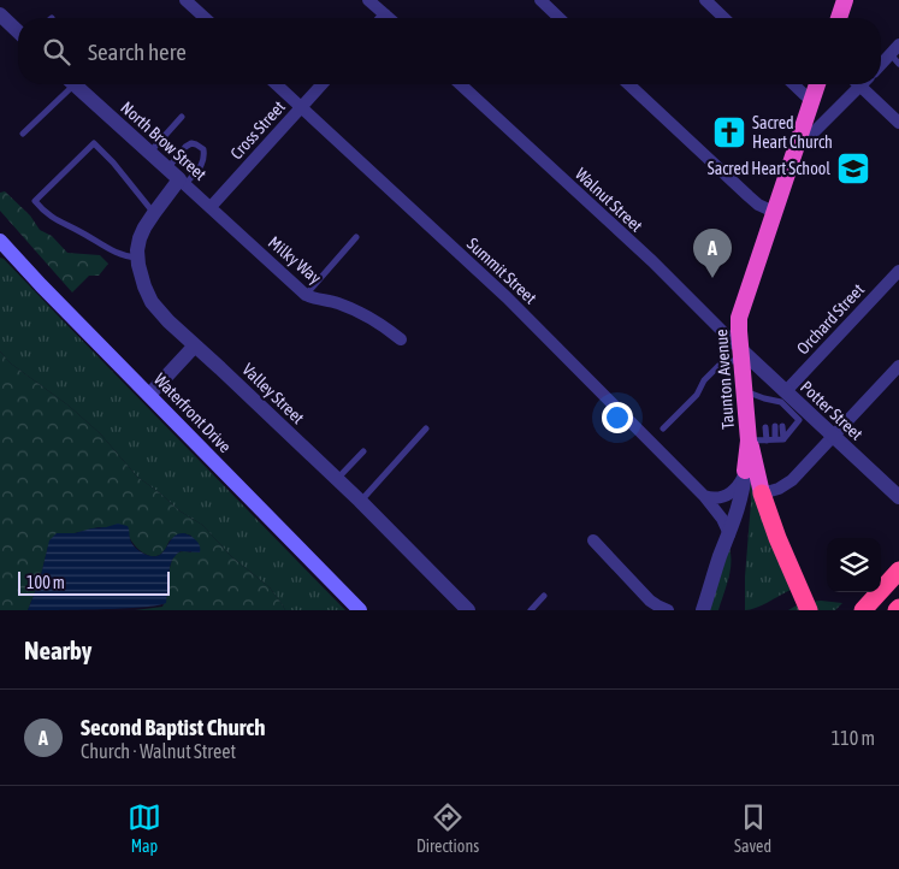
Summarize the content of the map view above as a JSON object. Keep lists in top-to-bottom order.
{
  "streets": {
    "highway": ["Taunton Avenue"],
    "main road": ["Waterfront Drive"],
    "street": [
      "Cross Street",
      "North Brow Street",
      "Walnut Street",
      "Milky Way",
      "Summit Street",
      "Orchard Street",
      "Valley Street",
      "Potter Street"
    ]
  },
  "crossings": [
    ["Cross Street", "North Brow Street"],
    ["Cross Street", "Milky Way"],
    ["Cross Street", "Summit Street"],
    ["North Brow Street", "Milky Way"],
    ["North Brow Street", "Valley Street"],
    ["Walnut Street", "Taunton Avenue"],
    ["Walnut Street", "Potter Street"],
    ["Summit Street", "Taunton Avenue"],
    ["Orchard Street", "Potter Street"],
    ["Taunton Avenue", "Potter Street"]
  ],
  "places": {
    "church": ["Sacred Heart Church"],
    "school or university": ["Sacred Heart School"]
  },
  "scale_bar": "100 m",
  "page": {
    "search": "Search here",
    "pins": "A",
    "scale": "100 m",
    "heading": "Nearby",
    "list": [
      {
        "mark": "A",
        "name": "Second Baptist Church",
        "note": "Church · Walnut Street",
        "value": "110 m"
      }
    ],
    "nav": ["Map", "Directions", "Saved"]
  }
}
